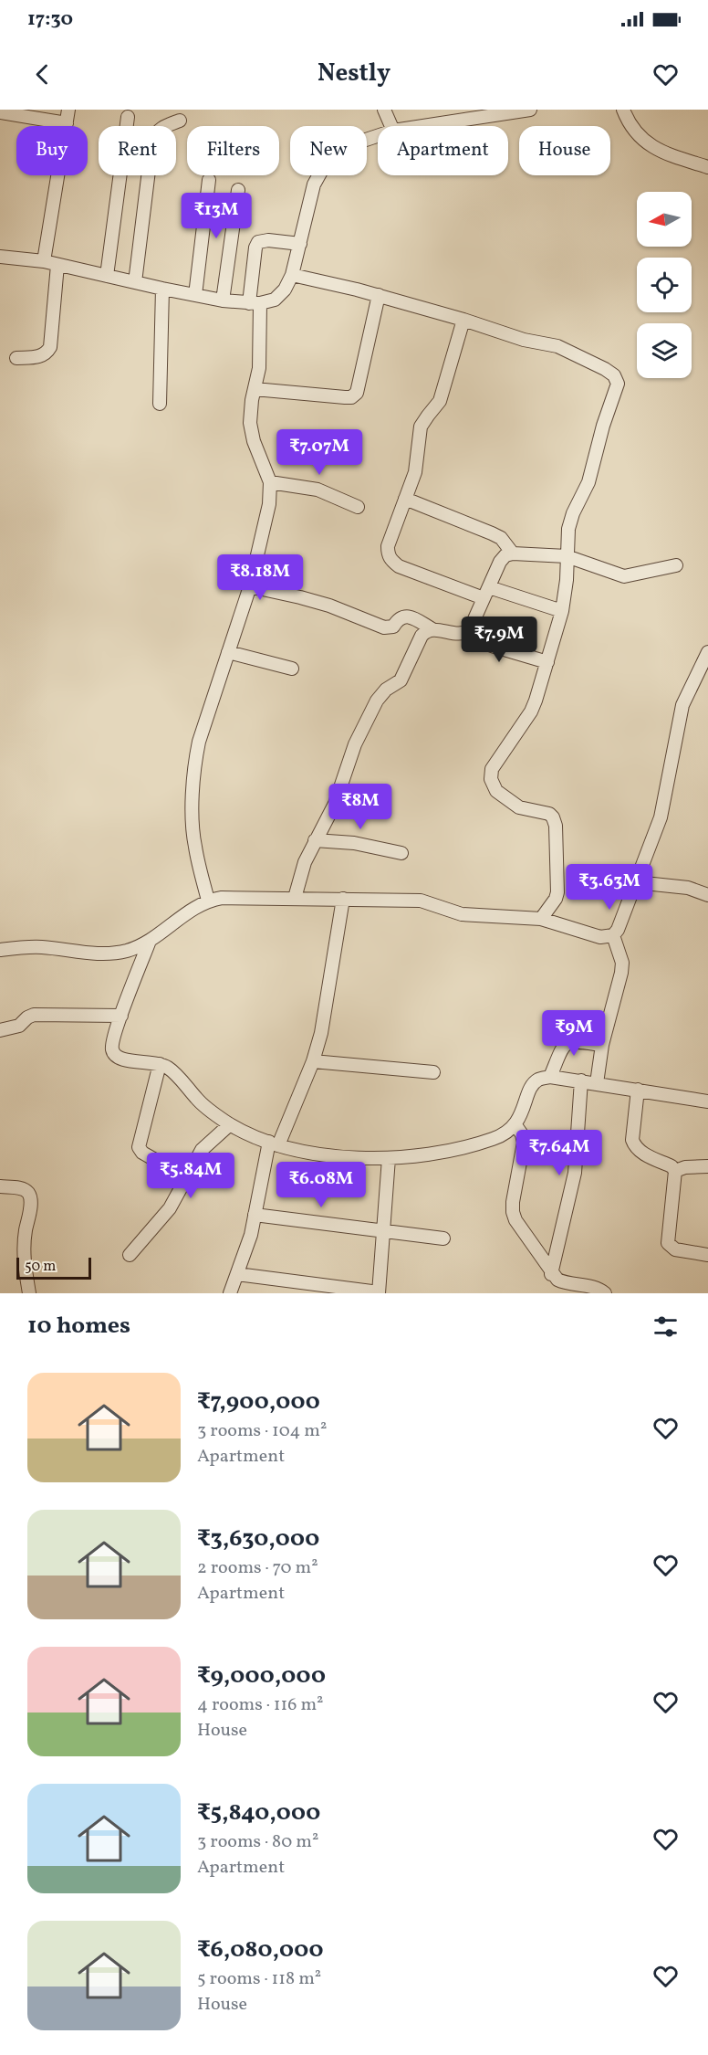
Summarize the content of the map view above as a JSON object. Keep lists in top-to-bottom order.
{
  "scale_bar": "50 m",
  "north": "left",
  "page": {
    "status": "17:30",
    "header": "Nestly",
    "chip": [
      "Buy",
      "Rent",
      "Filters",
      "New",
      "Apartment",
      "House"
    ],
    "price": [
      "₹13M",
      "₹7.07M",
      "₹8.18M",
      "₹7.9M",
      "₹8M",
      "₹3.63M",
      "₹9M",
      "₹7.64M",
      "₹5.84M",
      "₹6.08M"
    ],
    "scale": "50 m",
    "heading": "10 homes",
    "list": [
      {
        "name": "₹7,900,000",
        "note": "3 rooms · 104 m² · Apartment"
      },
      {
        "name": "₹3,630,000",
        "note": "2 rooms · 70 m² · Apartment"
      },
      {
        "name": "₹9,000,000",
        "note": "4 rooms · 116 m² · House"
      },
      {
        "name": "₹5,840,000",
        "note": "3 rooms · 80 m² · Apartment"
      },
      {
        "name": "₹6,080,000",
        "note": "5 rooms · 118 m² · House"
      }
    ]
  }
}
